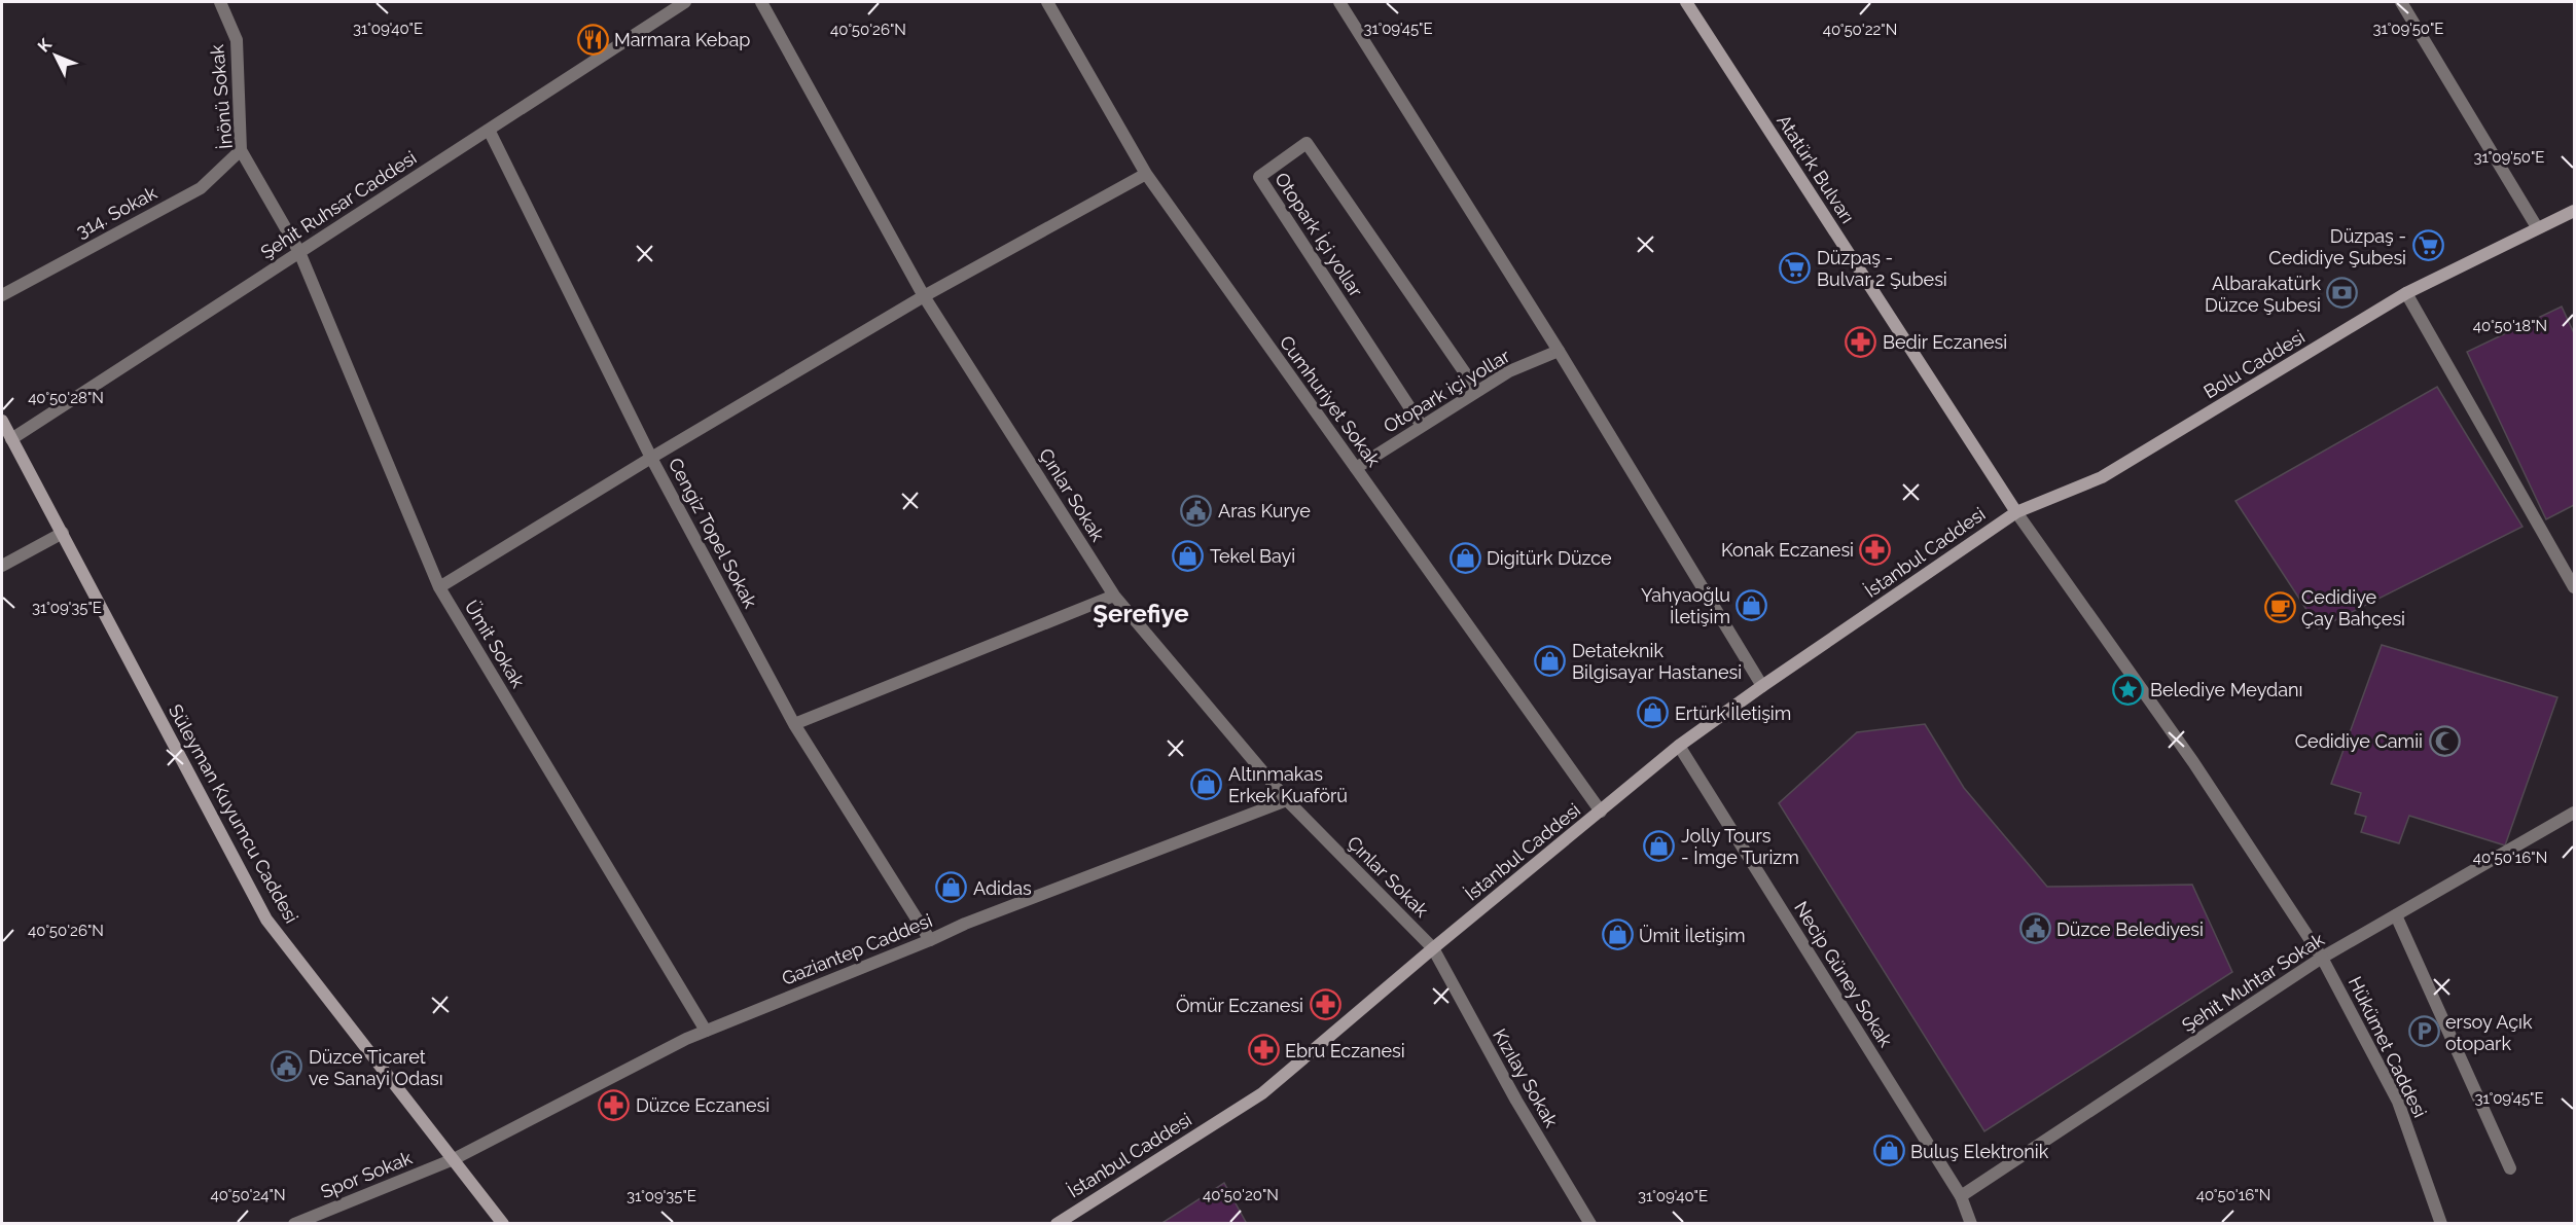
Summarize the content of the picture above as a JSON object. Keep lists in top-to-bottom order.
{
  "streets": {
    "main road": [
      "Atatürk Bulvarı",
      "Bolu Caddesi",
      "İstanbul Caddesi",
      "Süleyman Kuyumcu Caddesi"
    ],
    "street": [
      "İnönü Sokak",
      "Şehit Ruhsar Caddesi",
      "314. Sokak",
      "Otopark İçi yollar",
      "Otopark içi yollar",
      "Cumhuriyet Sokak",
      "Çınlar Sokak",
      "Cengiz Topel Sokak",
      "Ümit Sokak",
      "Gaziantep Caddesi",
      "Necip Güney Sokak",
      "Şehit Muhtar Sokak",
      "Hükümet Caddesi",
      "Kızılay Sokak",
      "Spor Sokak"
    ]
  },
  "crossings": [
    ["İnönü Sokak", "Şehit Ruhsar Caddesi"],
    ["İnönü Sokak", "314. Sokak"],
    ["İnönü Sokak", "Ümit Sokak"],
    ["Atatürk Bulvarı", "Bolu Caddesi"],
    ["Atatürk Bulvarı", "İstanbul Caddesi"],
    ["Atatürk Bulvarı", "Hükümet Caddesi"],
    ["Şehit Ruhsar Caddesi", "Cengiz Topel Sokak"],
    ["Şehit Ruhsar Caddesi", "Ümit Sokak"],
    ["Şehit Ruhsar Caddesi", "Süleyman Kuyumcu Caddesi"],
    ["Otopark İçi yollar", "Otopark içi yollar"],
    ["Bolu Caddesi", "İstanbul Caddesi"],
    ["Bolu Caddesi", "Hükümet Caddesi"],
    ["Otopark içi yollar", "Cumhuriyet Sokak"],
    ["Cumhuriyet Sokak", "İstanbul Caddesi"],
    ["Çınlar Sokak", "İstanbul Caddesi"],
    ["Çınlar Sokak", "Gaziantep Caddesi"],
    ["Çınlar Sokak", "Kızılay Sokak"],
    ["Cengiz Topel Sokak", "Gaziantep Caddesi"],
    ["İstanbul Caddesi", "Necip Güney Sokak"],
    ["İstanbul Caddesi", "Hükümet Caddesi"],
    ["İstanbul Caddesi", "Kızılay Sokak"],
    ["Ümit Sokak", "Gaziantep Caddesi"],
    ["Süleyman Kuyumcu Caddesi", "Gaziantep Caddesi"],
    ["Süleyman Kuyumcu Caddesi", "Spor Sokak"],
    ["Gaziantep Caddesi", "Spor Sokak"],
    ["Necip Güney Sokak", "Şehit Muhtar Sokak"],
    ["Şehit Muhtar Sokak", "Hükümet Caddesi"]
  ],
  "districts": ["Şerefiye"],
  "places": {
    "restaurant": ["Marmara Kebap"],
    "supermarket": ["Düzpaş - Cedidiye Şubesi", "Düzpaş - Bulvar 2 Şubesi"],
    "bank": ["Albarakatürk Düzce Şubesi"],
    "pharmacy": [
      "Bedir Eczanesi",
      "Konak Eczanesi",
      "Ömür Eczanesi",
      "Ebru Eczanesi",
      "Düzce Eczanesi"
    ],
    "public building": ["Aras Kurye", "Düzce Belediyesi", "Düzce Ticaret ve Sanayi Odası"],
    "shop": [
      "Tekel Bayi",
      "Digitürk Düzce",
      "Yahyaoğlu İletişim",
      "Detateknik Bilgisayar Hastanesi",
      "Ertürk İletişim",
      "Altınmakas Erkek Kuaförü",
      "Jolly Tours - İmge Turizm",
      "Adidas",
      "Ümit İletişim",
      "Buluş Elektronik"
    ],
    "cafe": ["Cedidiye Çay Bahçesi"],
    "place": ["Belediye Meydanı"],
    "mosque": ["Cedidiye Camii"],
    "parking": ["ersoy Açık otopark"]
  },
  "north": "top left",
  "coordinates": [
    "31°09'40\"E",
    "31°09'45\"E",
    "31°09'50\"E",
    "40°50'26\"N",
    "40°50'22\"N",
    "40°50'18\"N",
    "40°50'28\"N",
    "31°09'35\"E",
    "40°50'16\"N",
    "40°50'24\"N",
    "40°50'20\"N"
  ]
}
